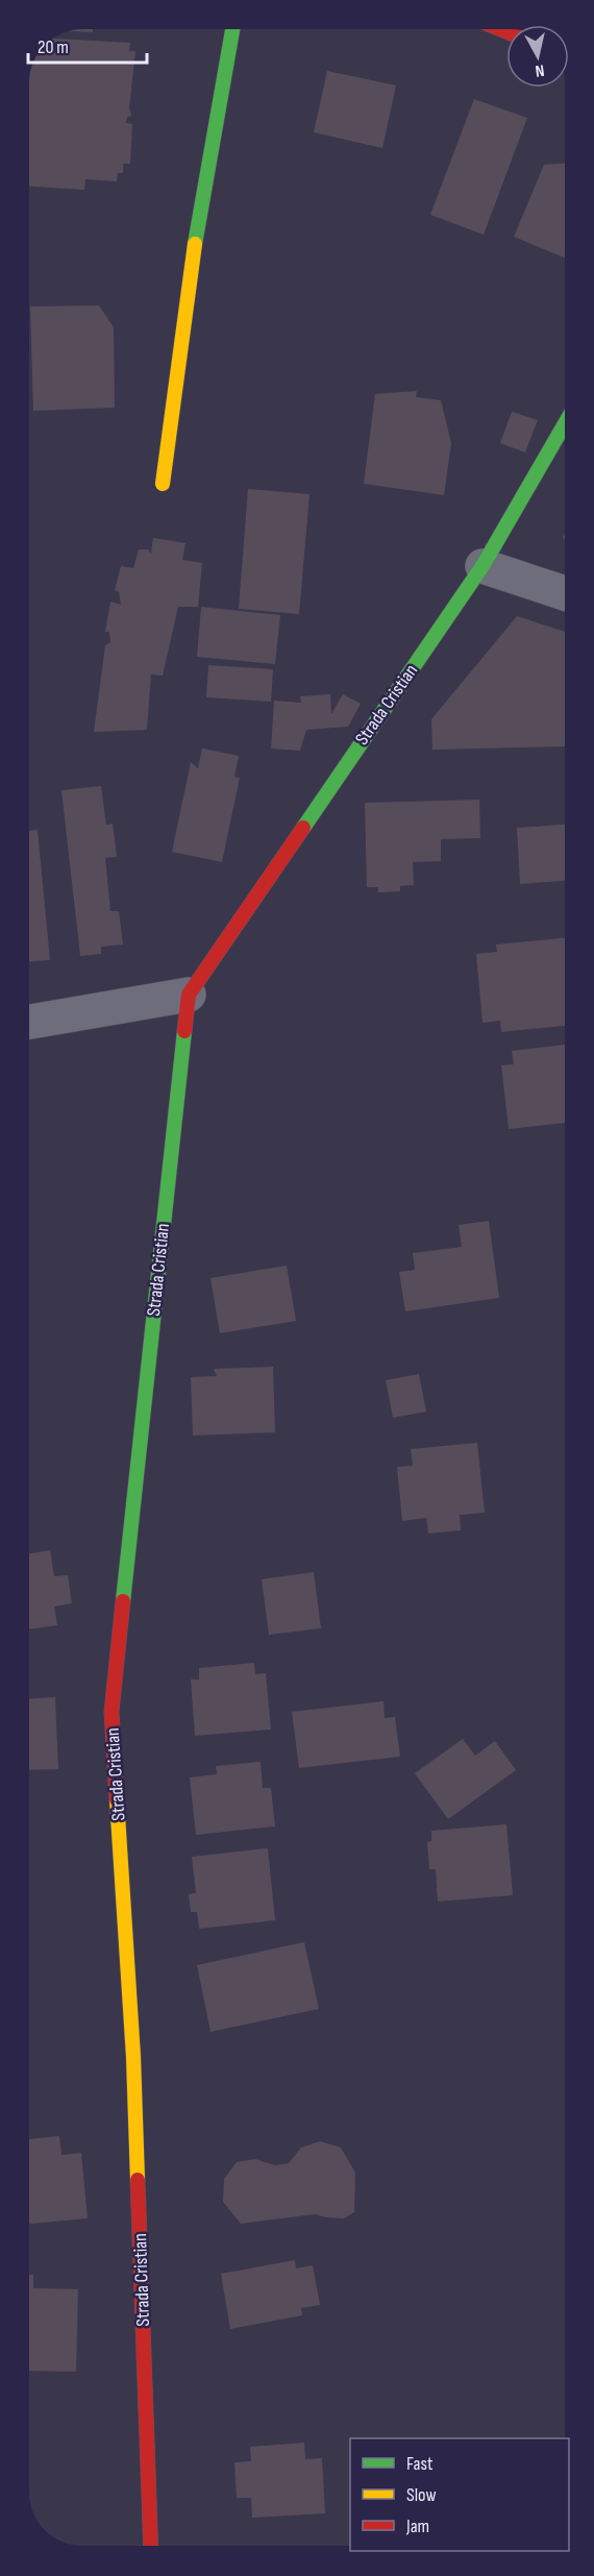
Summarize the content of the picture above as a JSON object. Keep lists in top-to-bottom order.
{
  "streets": {
    "street": ["Strada Cristian"]
  },
  "legend": ["Fast", "Slow", "Jam"],
  "scale_bar": "20 m",
  "north": "bottom"
}
